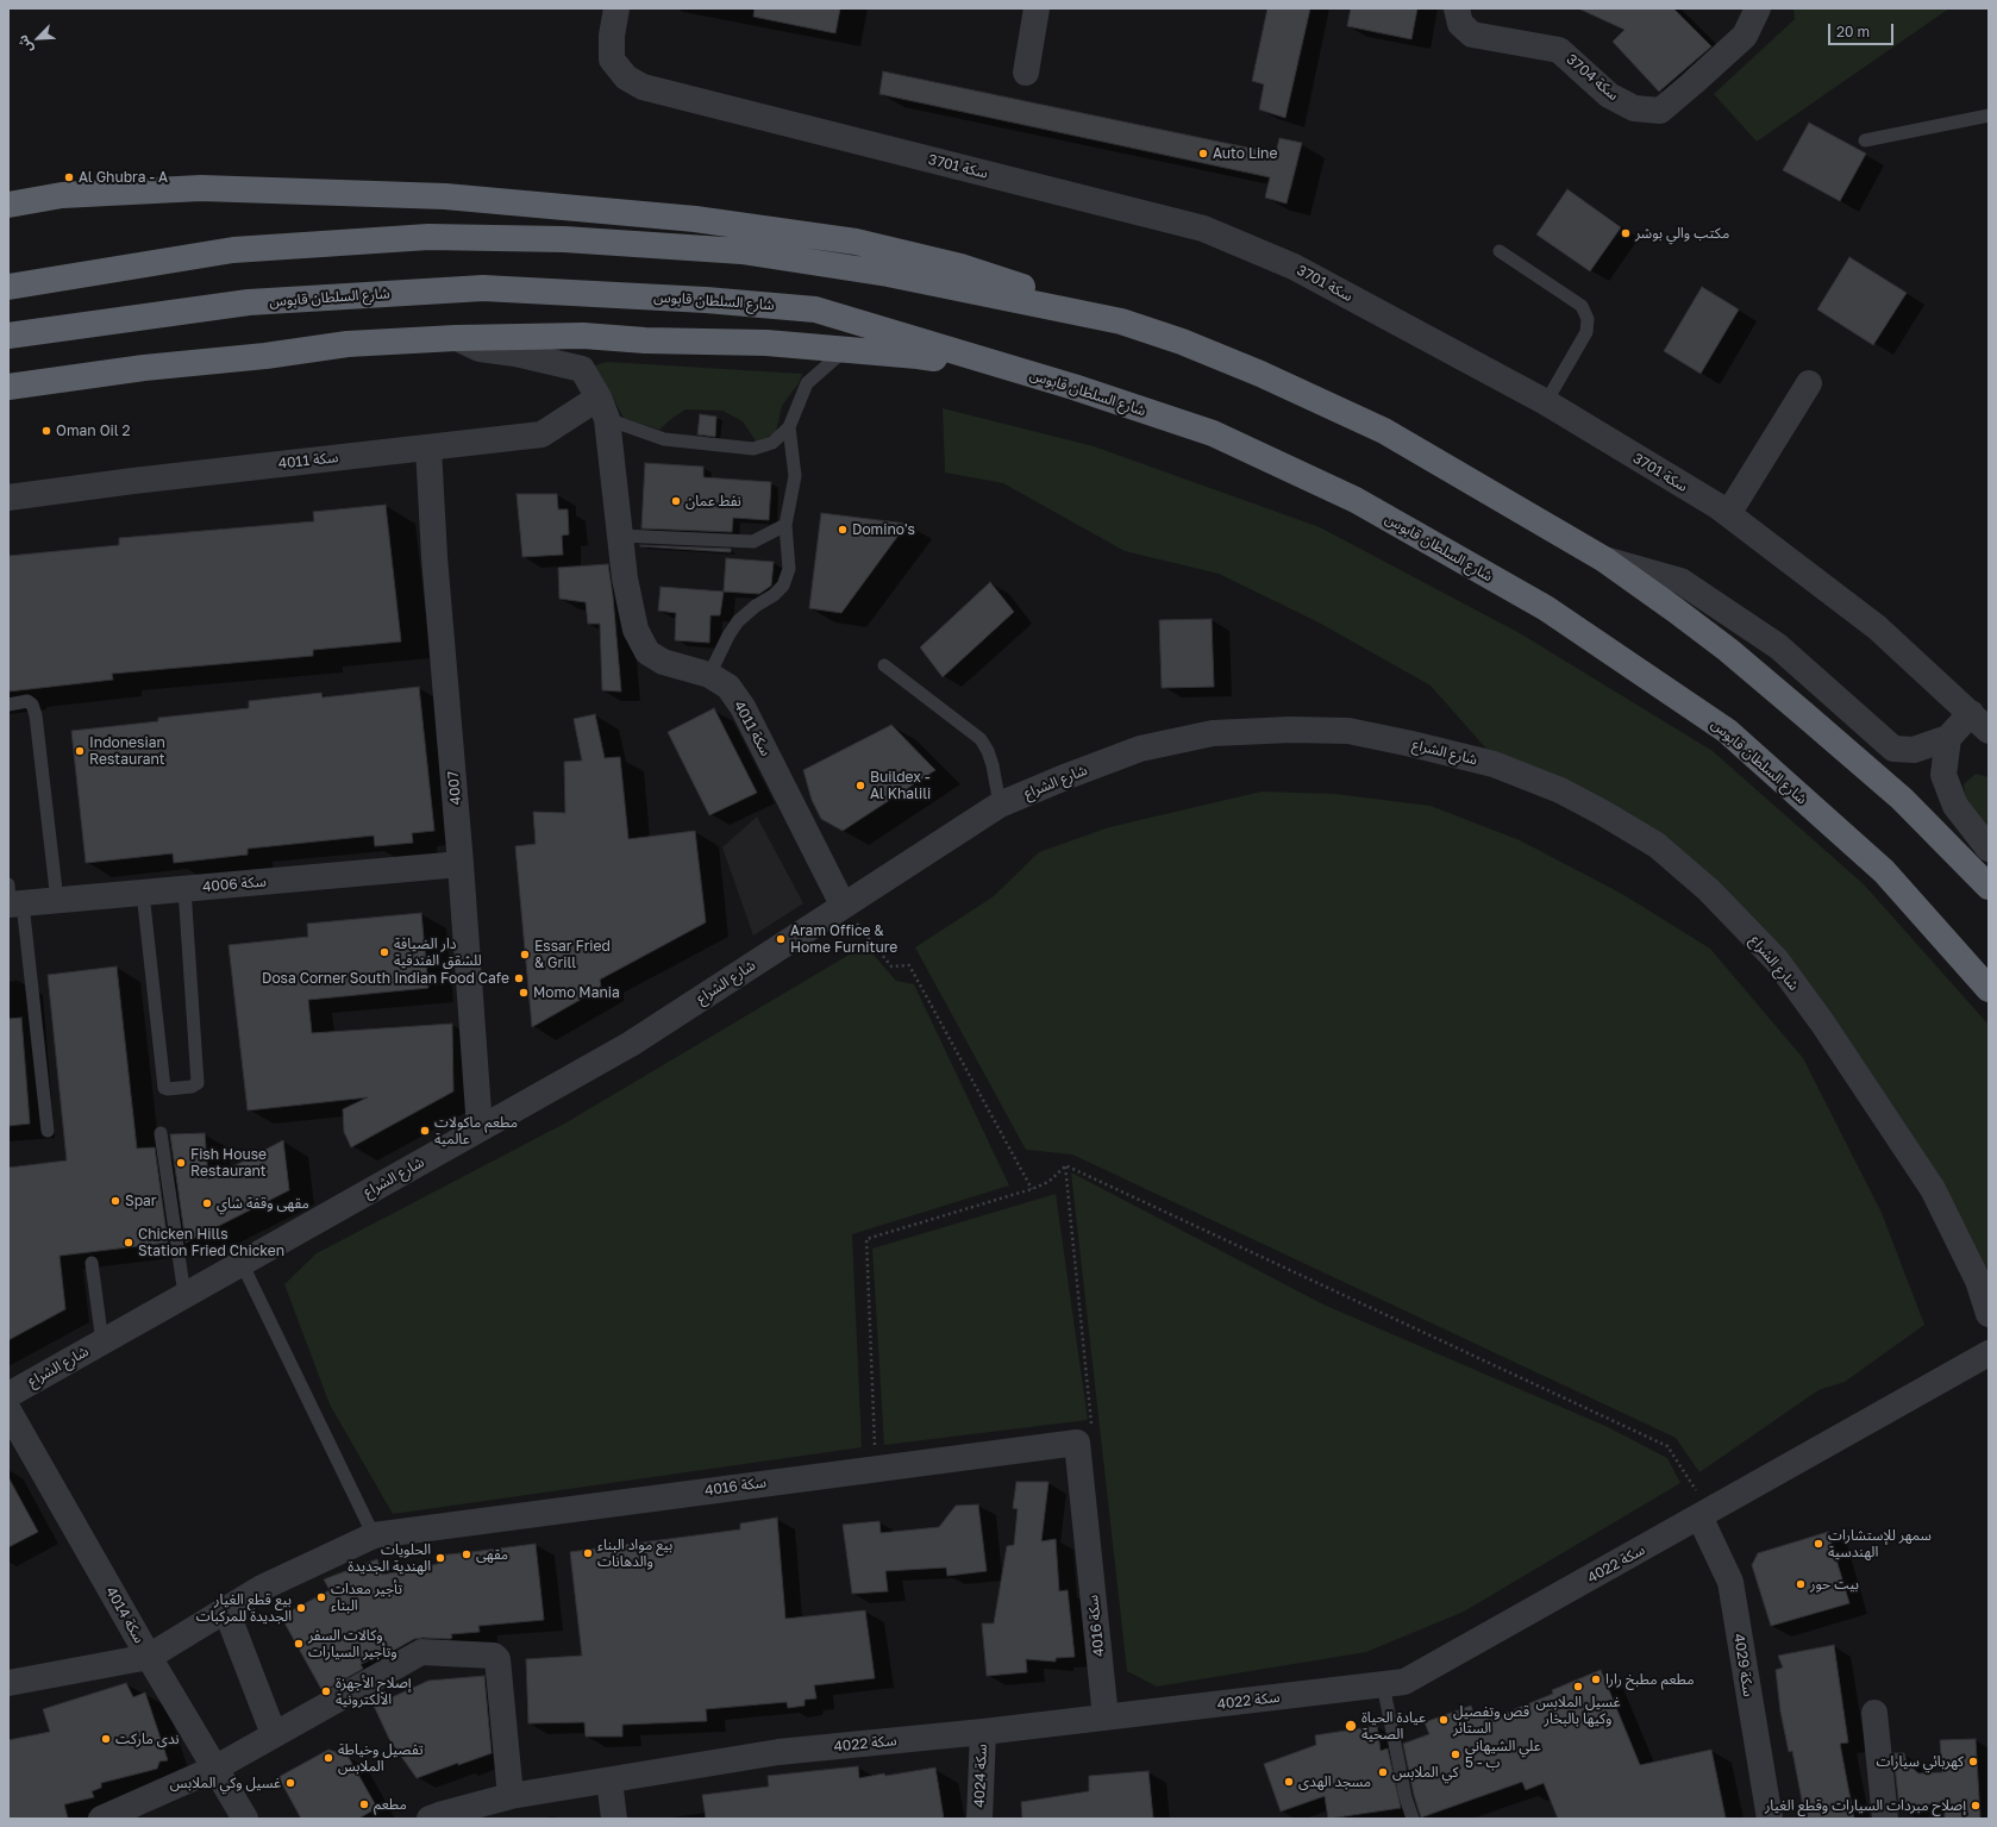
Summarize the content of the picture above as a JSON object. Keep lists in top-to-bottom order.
{
  "streets": {
    "highway": ["شارع السلطان قابوس"],
    "street": [
      "سكة 3704",
      "سكة 3701",
      "سكة 4011",
      "شارع الشراع",
      "4007",
      "سكة 4006",
      "سكة 4016",
      "سكة 4022",
      "سكة 4014",
      "سكة 4029",
      "سكة 4024"
    ]
  },
  "crossings": [
    ["سكة 4011", "شارع الشراع"],
    ["سكة 4011", "4007"],
    ["شارع الشراع", "4007"],
    ["4007", "سكة 4006"],
    ["سكة 4016", "سكة 4022"],
    ["سكة 4016", "سكة 4014"],
    ["سكة 4022", "سكة 4029"],
    ["سكة 4022", "سكة 4024"]
  ],
  "places": [
    "Auto Line",
    "Al Ghubra - A",
    "مكتب والي بوشر",
    "Oman Oil 2",
    "نفط عمان",
    "Domino's",
    "Indonesian Restaurant",
    "Buildex - Al Khalili",
    "Aram Office & Home Furniture",
    "دار الضيافة للشقق الفندقية",
    "Essar Fried & Grill",
    "Dosa Corner South Indian Food Cafe",
    "Momo Mania",
    "مطعم ماكولات عالمية",
    "Fish House Restaurant",
    "Spar",
    "مقهى وقفة شاي",
    "Chicken Hills Station Fried Chicken",
    "سمهر للإستشارات الهندسية",
    "بيع مواد البناء والدهانات",
    "مقهى",
    "الحلويات الهندية الجديدة",
    "بيت حور",
    "تأجير معدات البناء",
    "بيع قطع الغيار الجديدة للمركبات",
    "وكالات السفر وتأجير السيارات",
    "مطعم مطبخ رارا",
    "غسيل الملابس وكيها بالبخار",
    "إصلاح الأجهزة الالكترونية",
    "قص وتفصيل الستائر",
    "عيادة الحياة الصحية",
    "ندى ماركت",
    "علي الشيهاني ب - 5",
    "تفصيل وخياطة الملابس",
    "كهربائي سيارات",
    "كي الملابس",
    "مسجد الهدى",
    "غسيل وكي الملابس",
    "مطعم",
    "إصلاح مبردات السيارات وقطع الغيار"
  ],
  "scale_bar": "20 m",
  "north": "bottom left"
}
